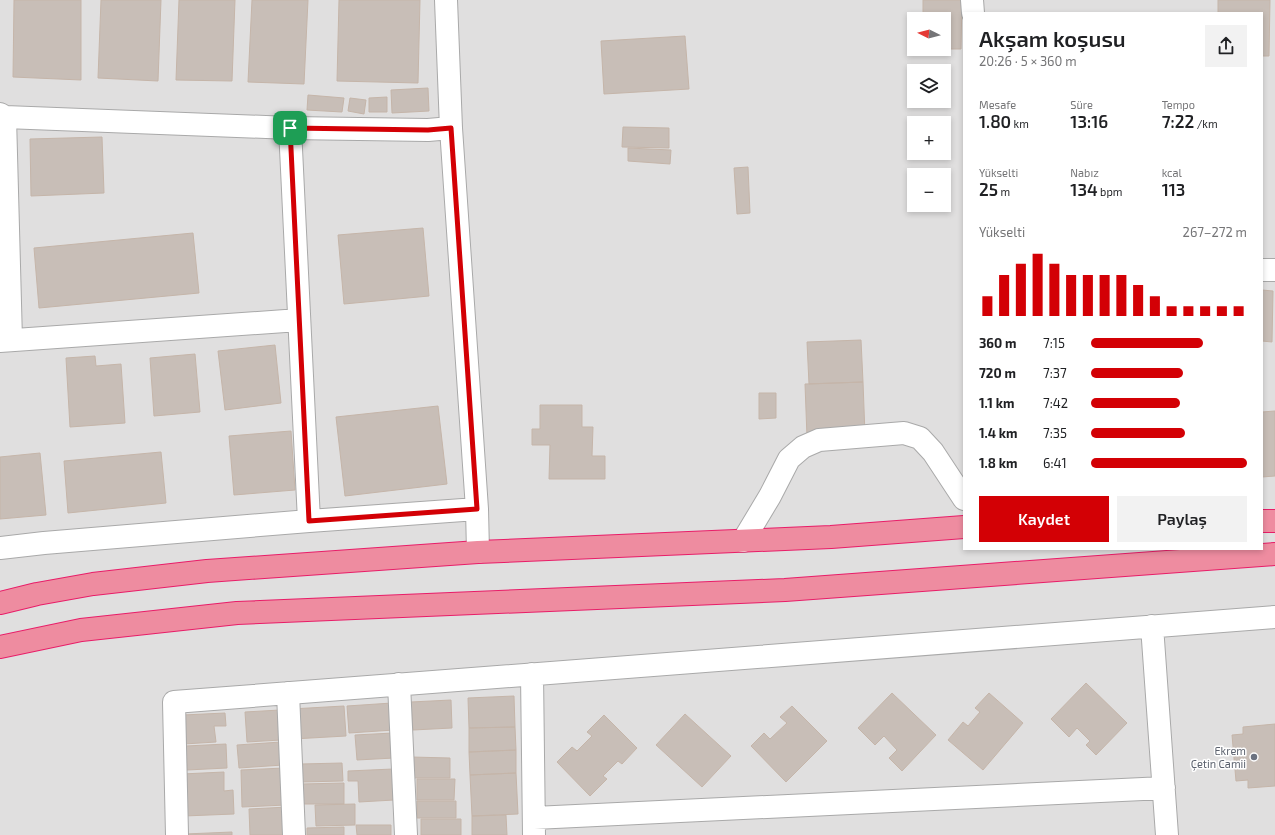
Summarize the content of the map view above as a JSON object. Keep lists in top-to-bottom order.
{
  "places": ["Ekrem Çetin Camii"],
  "north": "left",
  "page": {
    "map_buttons": ["+", "−"],
    "heading": ["Akşam koşusu", "20:26 · 5 × 360 m"],
    "stats": [
      ["Mesafe", "1.80 km"],
      ["Süre", "13:16"],
      ["Tempo", "7:22 /km"],
      ["Yükselti", "25 m"],
      ["Nabız", "134 bpm"],
      ["kcal", "113"]
    ],
    "chart": ["Yükselti", "267–272 m"],
    "list": [
      {
        "name": "360 m",
        "note": "7:15"
      },
      {
        "name": "720 m",
        "note": "7:37"
      },
      {
        "name": "1.1 km",
        "note": "7:42"
      },
      {
        "name": "1.4 km",
        "note": "7:35"
      },
      {
        "name": "1.8 km",
        "note": "6:41"
      }
    ],
    "buttons": ["Kaydet", "Paylaş"]
  }
}
